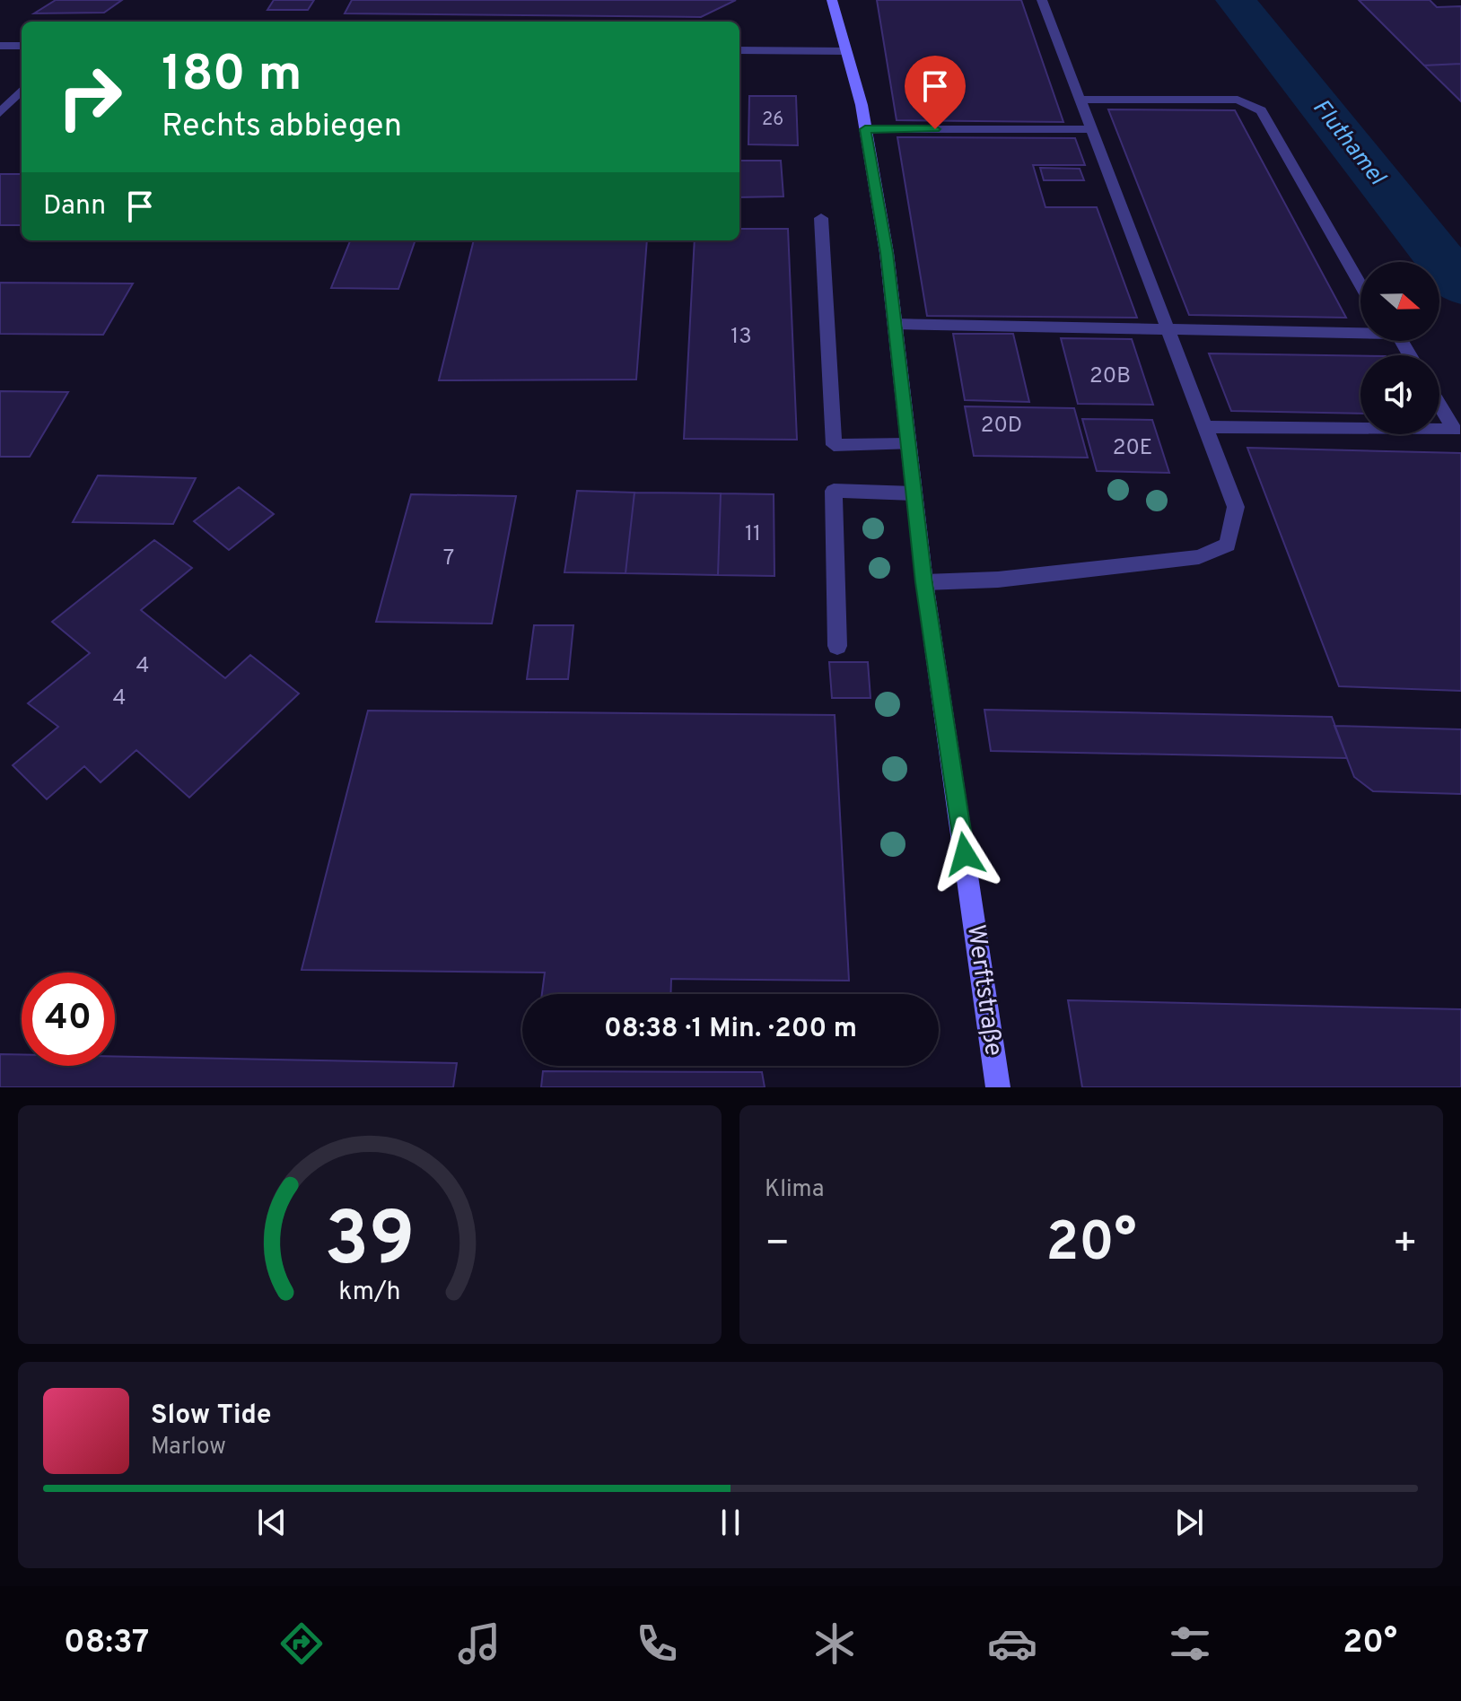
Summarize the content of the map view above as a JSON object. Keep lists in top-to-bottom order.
{
  "streets": {
    "street": ["Werftstraße"]
  },
  "water": ["Fluthamel"],
  "house_numbers": [
    "26",
    "13",
    "20B",
    "20D",
    "20E",
    "11",
    "7",
    "4",
    "4"
  ],
  "north": "right",
  "page": {
    "turn": ["180 m", "Rechts abbiegen"],
    "then": "Dann",
    "limit": "40",
    "trip": "08:38 · 1 Min. · 200 m",
    "tile": "Klima",
    "heat": ["−", "20°", "+"],
    "song": ["Slow Tide", "Marlow"],
    "tabs": ["08:37", "20°"],
    "gauge": ["39", "km/h"]
  }
}
